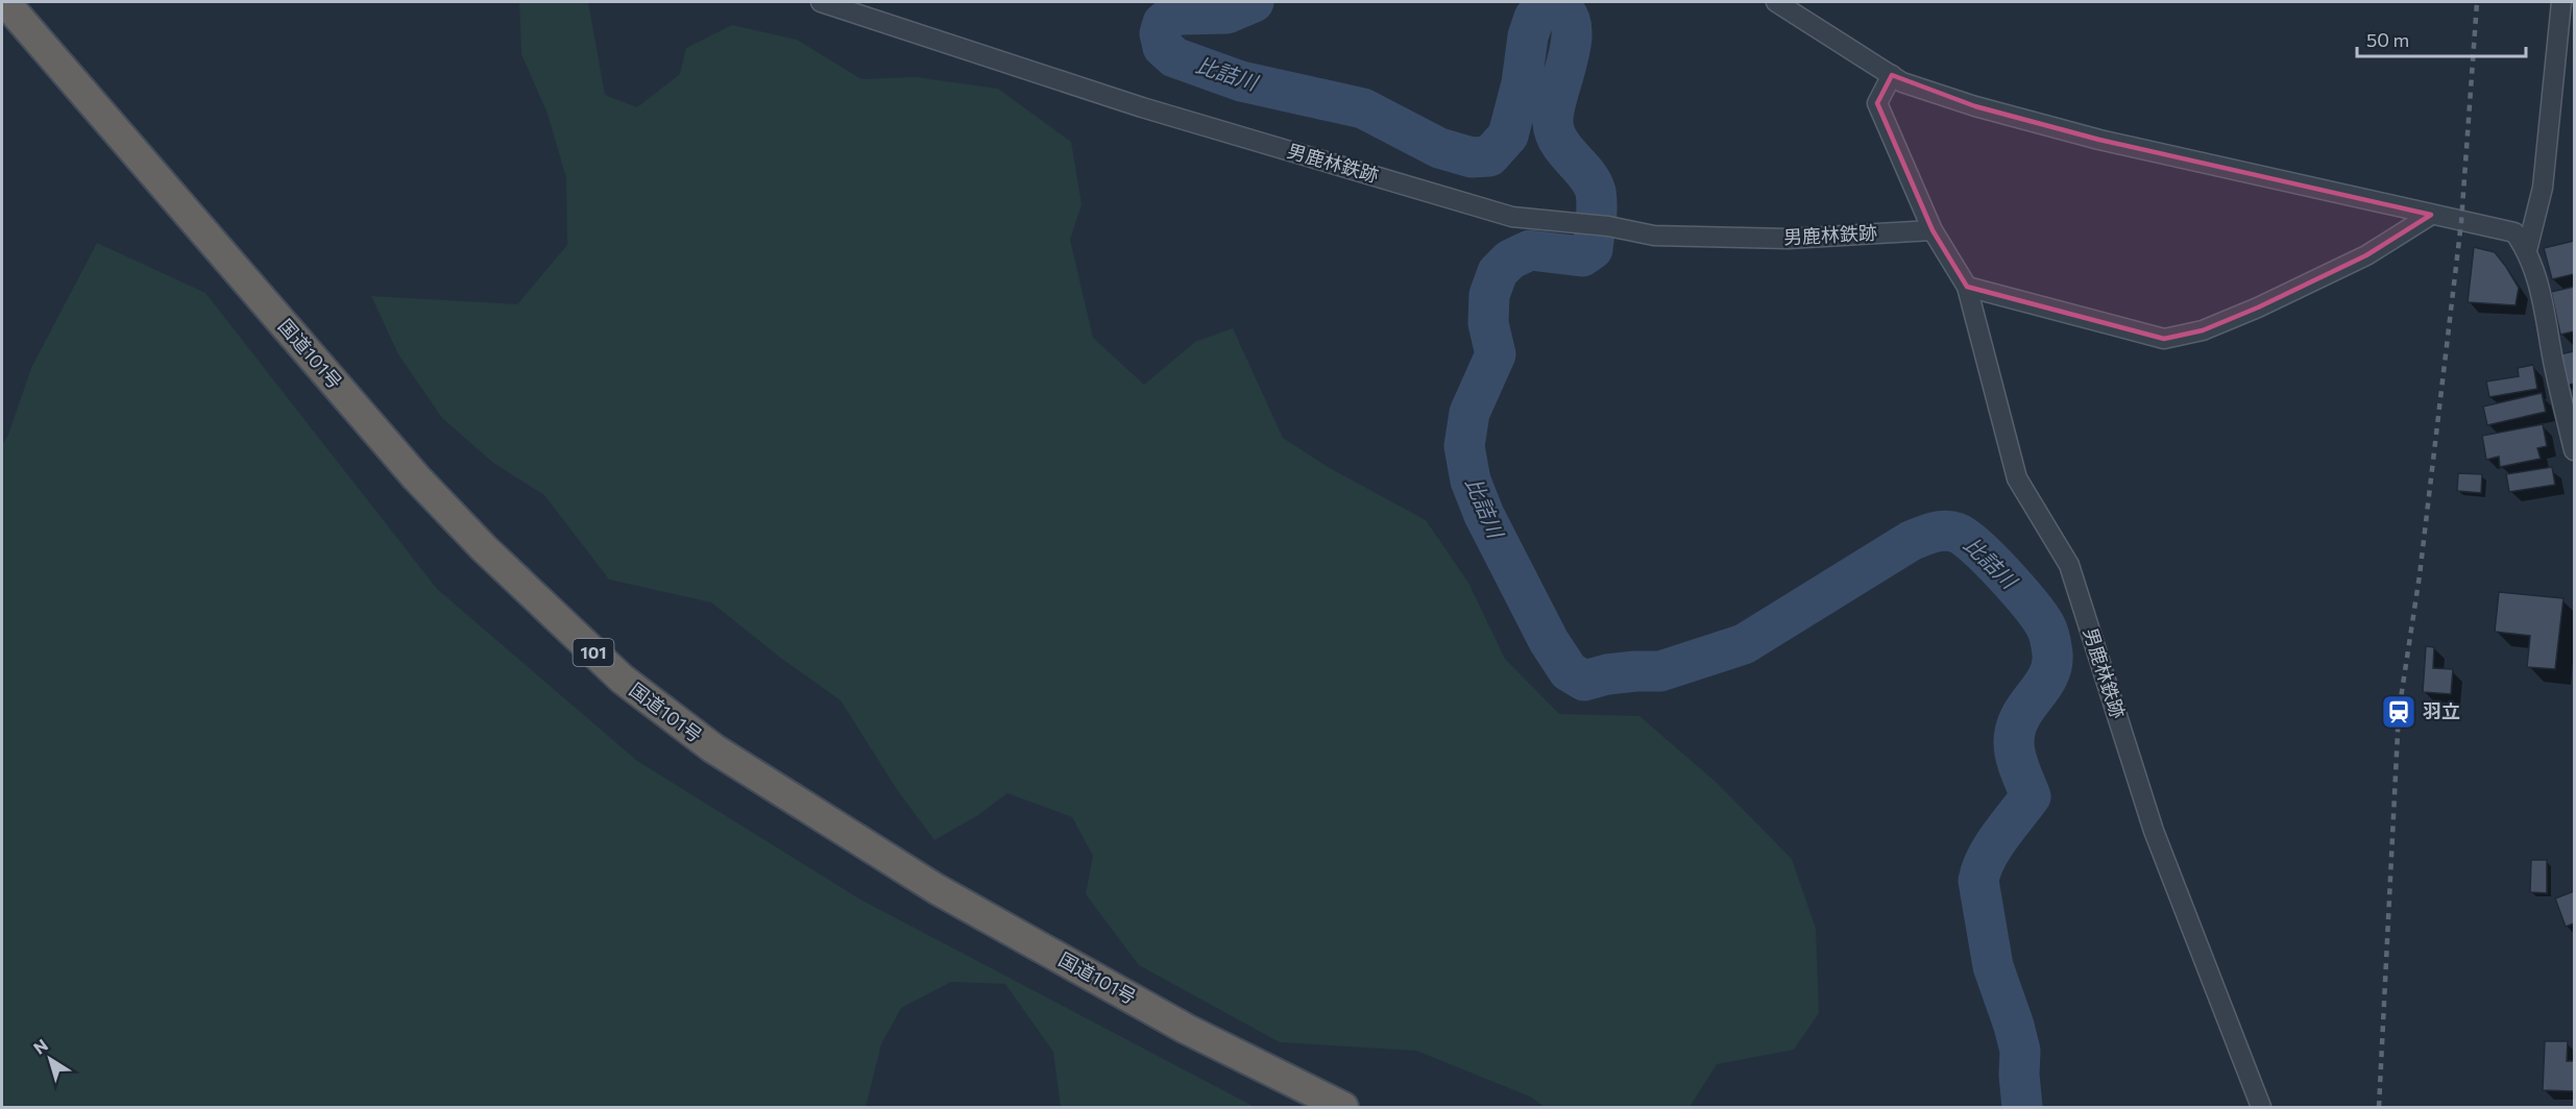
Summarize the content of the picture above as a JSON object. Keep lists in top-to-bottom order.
{
  "streets": {
    "highway": ["国道101号", "101"],
    "street": ["男鹿林鉄跡"]
  },
  "water": ["比詰川"],
  "places": {
    "station": ["羽立"]
  },
  "scale_bar": "50 m",
  "north": "top left"
}
